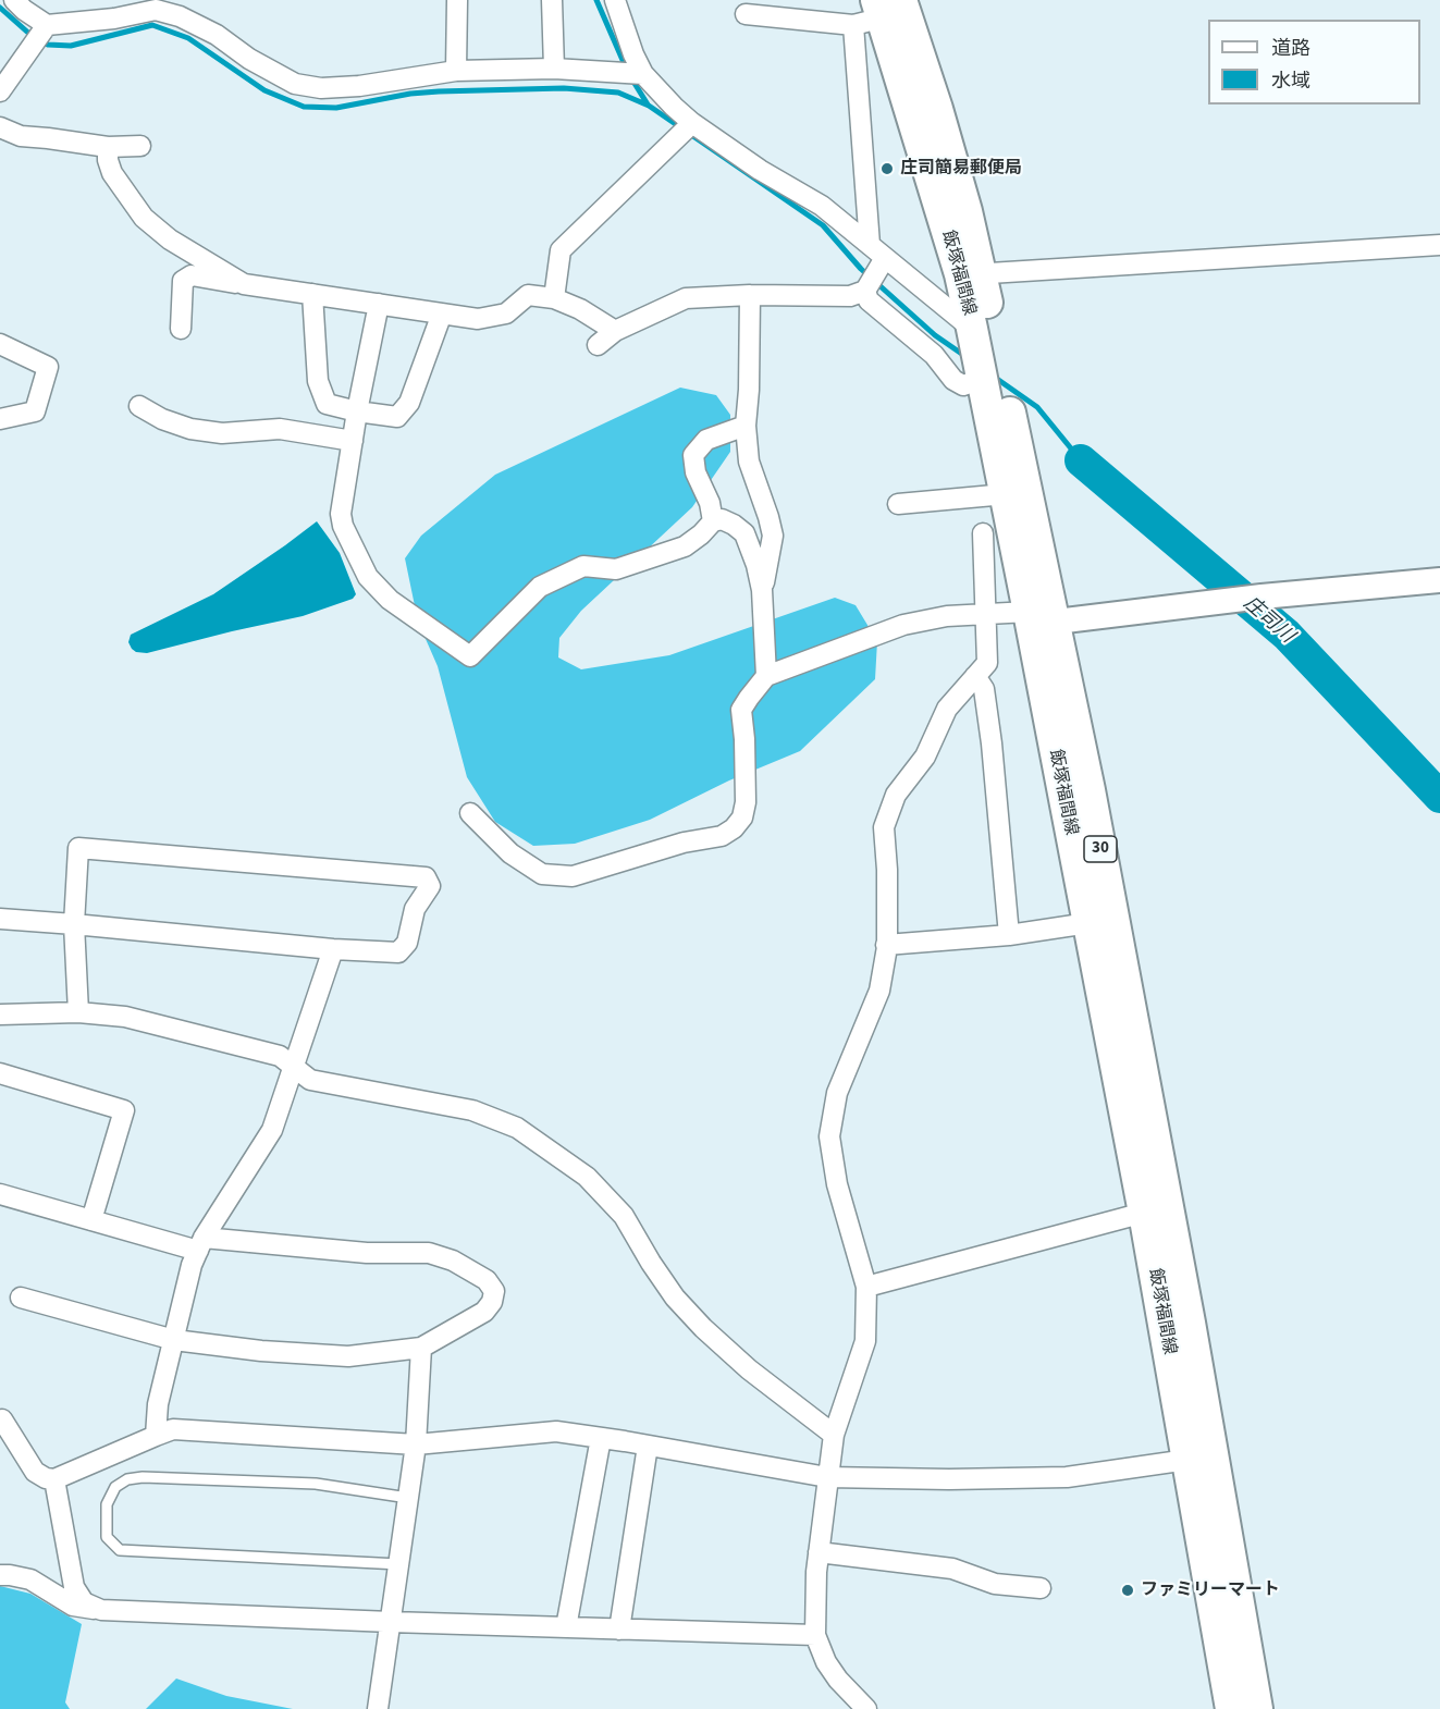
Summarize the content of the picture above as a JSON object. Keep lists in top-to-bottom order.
{
  "streets": {
    "main road": ["飯塚福間線", "30"]
  },
  "water": ["庄司川"],
  "places": ["庄司簡易郵便局", "ファミリーマート"],
  "legend": ["道路", "水域"]
}
